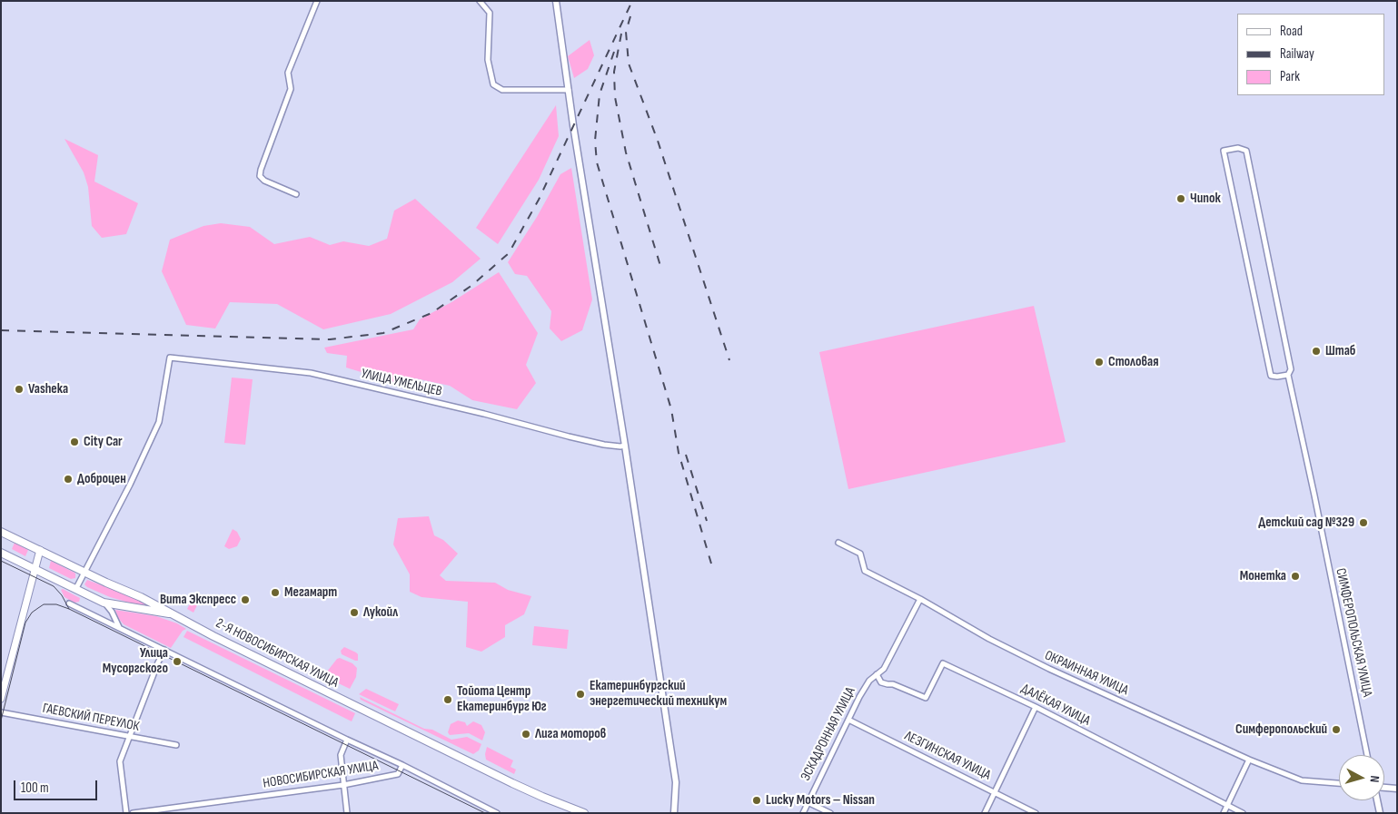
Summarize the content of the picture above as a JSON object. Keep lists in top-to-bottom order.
{
  "streets": {
    "main road": ["2-Я НОВОСИБИРСКАЯ УЛИЦА"],
    "street": [
      "УЛИЦА УМЕЛЬЦЕВ",
      "СИМФЕРОПОЛЬСКАЯ УЛИЦА",
      "ОКРАИННАЯ УЛИЦА",
      "ДАЛЁКАЯ УЛИЦА",
      "ГАЕВСКИЙ ПЕРЕУЛОК",
      "ЭСКАДРОННАЯ УЛИЦА",
      "ЛЕЗГИНСКАЯ УЛИЦА",
      "НОВОСИБИРСКАЯ УЛИЦА"
    ]
  },
  "crossings": [
    ["УЛИЦА УМЕЛЬЦЕВ", "2-Я НОВОСИБИРСКАЯ УЛИЦА"],
    ["ОКРАИННАЯ УЛИЦА", "ЭСКАДРОННАЯ УЛИЦА"],
    ["ДАЛЁКАЯ УЛИЦА", "ЭСКАДРОННАЯ УЛИЦА"],
    ["ЭСКАДРОННАЯ УЛИЦА", "ЛЕЗГИНСКАЯ УЛИЦА"]
  ],
  "places": [
    "Чипок",
    "Штаб",
    "Столовая",
    "Vasheka",
    "City Car",
    "Доброцен",
    "Детский сад №329",
    "Монетка",
    "Мегамарт",
    "Вита Экспресс",
    "Лукойл",
    "Улица Мусоргского",
    "Екатеринбургский энергетический техникум",
    "Тойота Центр Екатеринбург Юг",
    "Симферопольский",
    "Лига моторов",
    "Lucky Motors – Nissan"
  ],
  "legend": ["Road", "Railway", "Park"],
  "scale_bar": "100 m",
  "north": "right"
}
